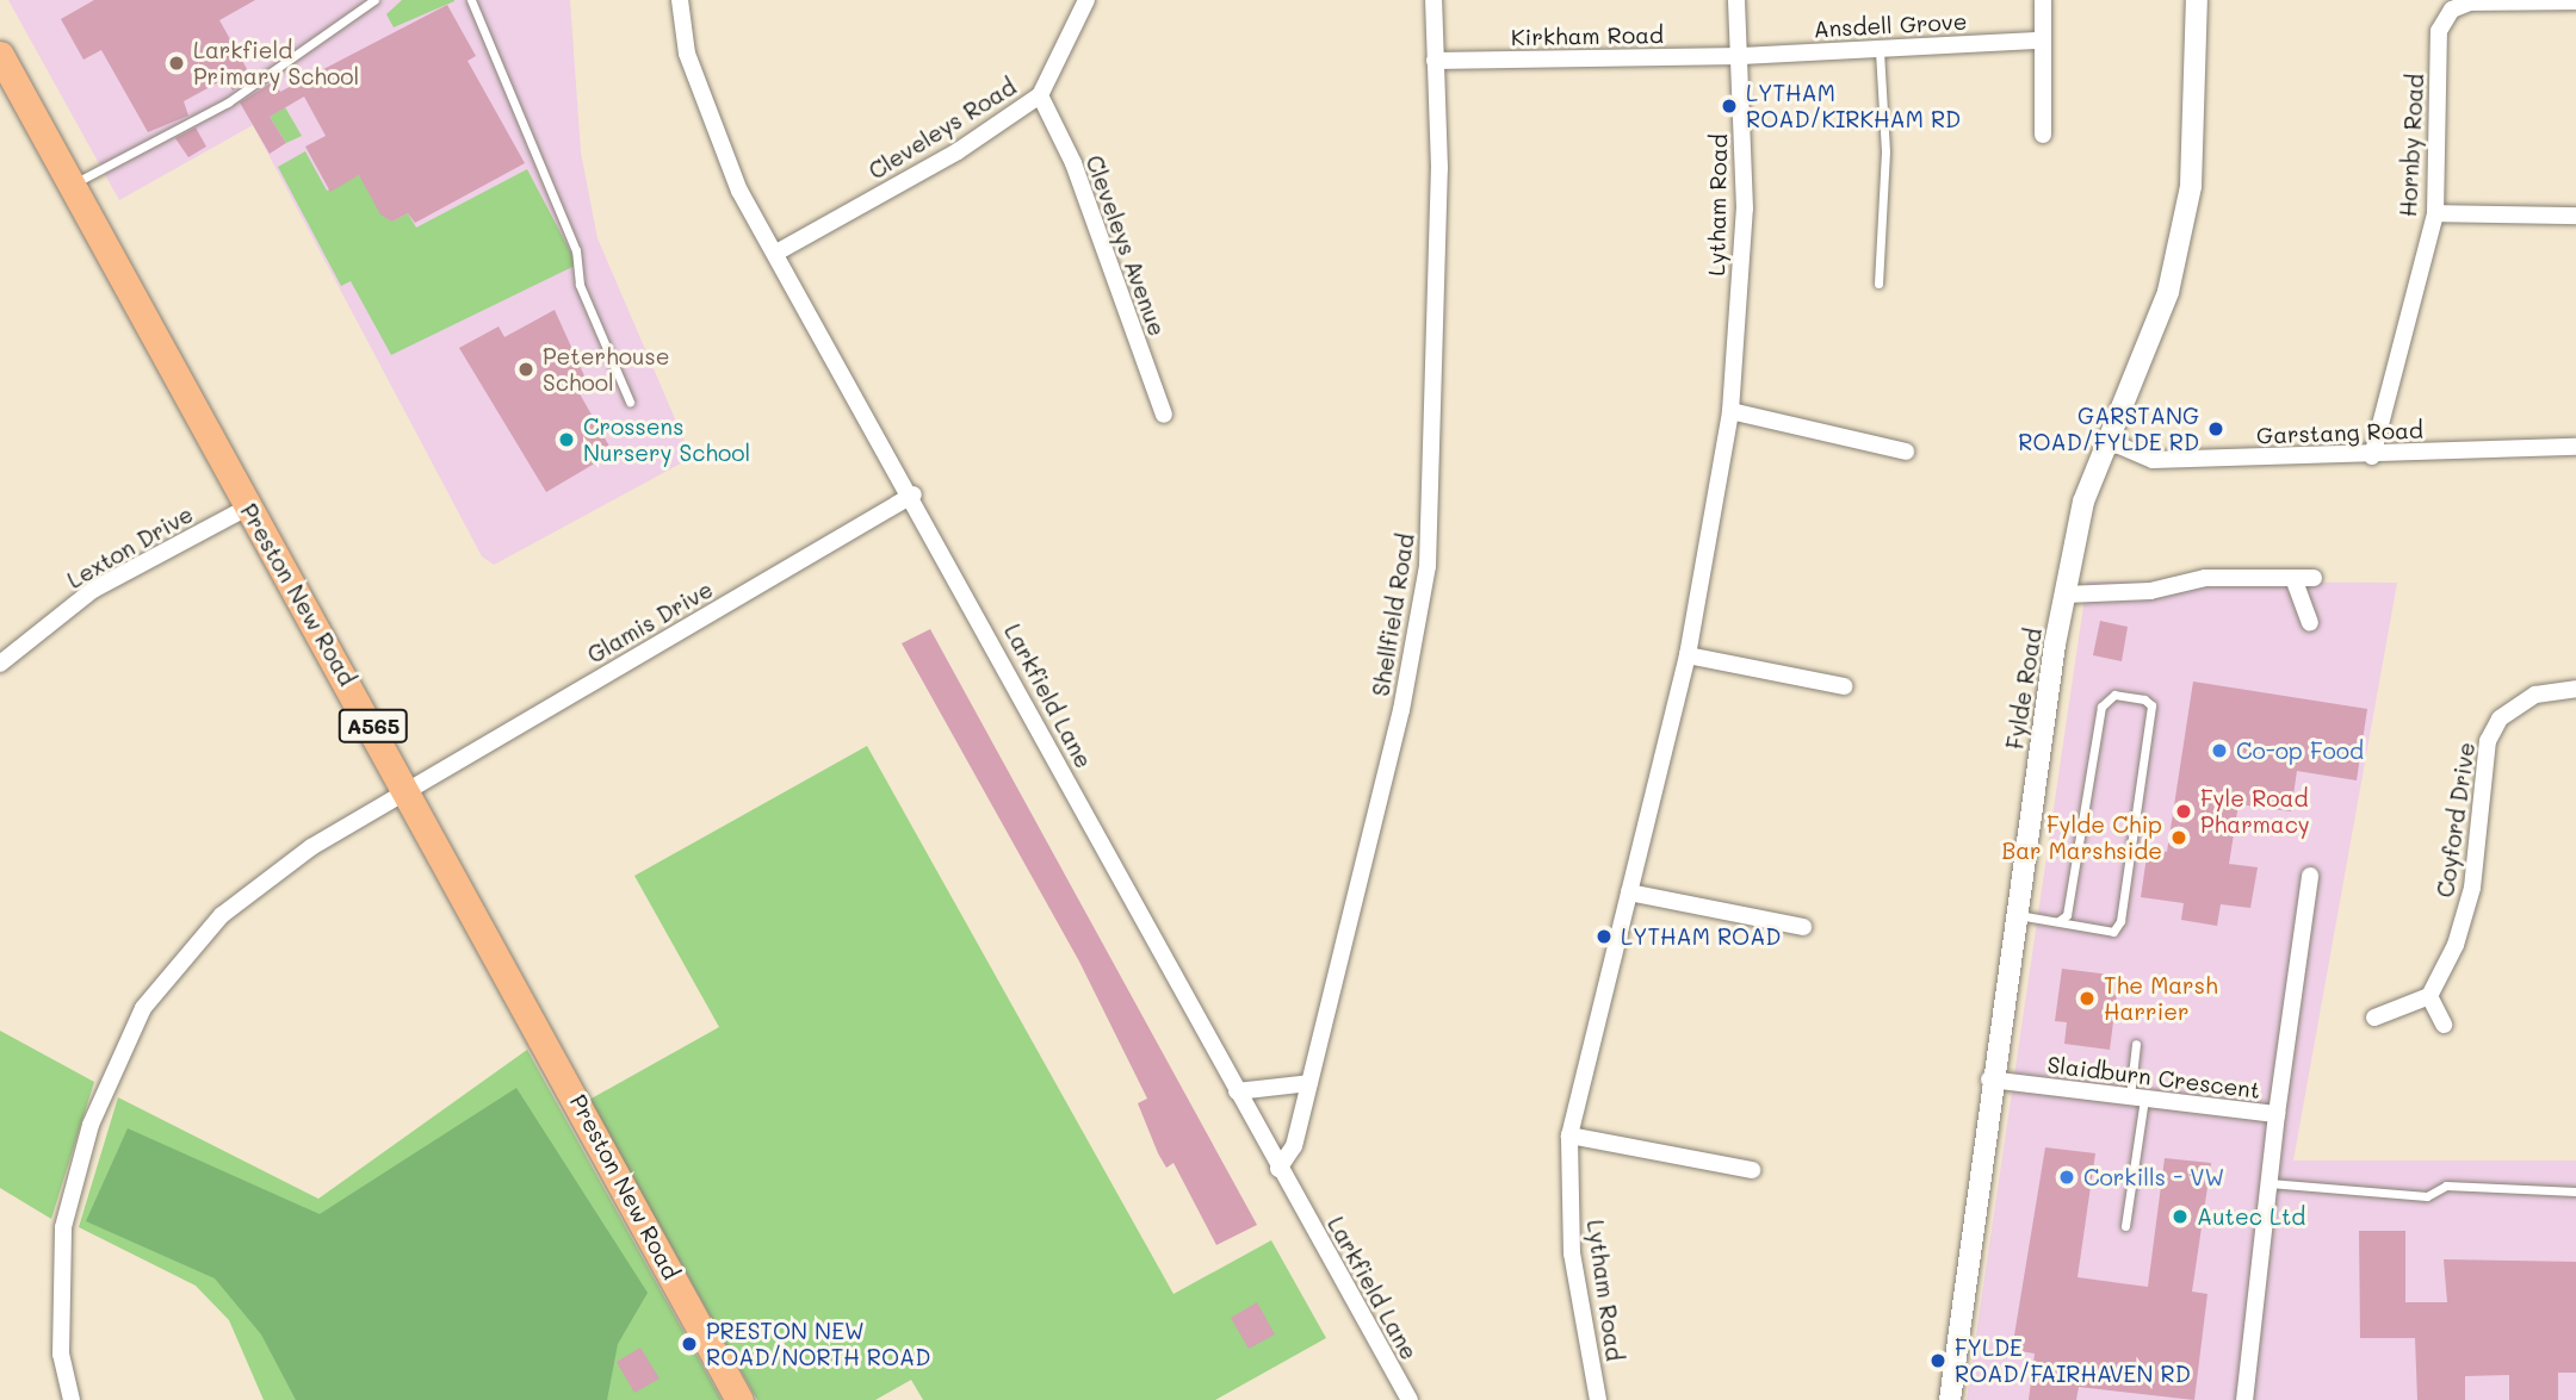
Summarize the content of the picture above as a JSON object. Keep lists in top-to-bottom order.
{
  "streets": {
    "highway": ["Preston New Road", "A565"],
    "street": [
      "Ansdell Grove",
      "Kirkham Road",
      "Cleveleys Road",
      "Hornby Road",
      "Lytham Road",
      "Cleveleys Avenue",
      "Garstang Road",
      "Lexton Drive",
      "Shellfield Road",
      "Glamis Drive",
      "Fylde Road",
      "Larkfield Lane",
      "Coyford Drive",
      "Slaidburn Crescent"
    ]
  },
  "crossings": [
    ["Ansdell Grove", "Kirkham Road"],
    ["Ansdell Grove", "Lytham Road"],
    ["Kirkham Road", "Lytham Road"],
    ["Kirkham Road", "Shellfield Road"],
    ["Cleveleys Road", "Cleveleys Avenue"],
    ["Cleveleys Road", "Larkfield Lane"],
    ["Hornby Road", "Garstang Road"],
    ["Garstang Road", "Fylde Road"],
    ["Lexton Drive", "Preston New Road"],
    ["Preston New Road", "Glamis Drive"],
    ["Shellfield Road", "Larkfield Lane"],
    ["Glamis Drive", "Larkfield Lane"],
    ["Fylde Road", "Slaidburn Crescent"]
  ],
  "places": [
    "Larkfield Primary School",
    "LYTHAM ROAD/KIRKHAM RD",
    "Peterhouse School",
    "GARSTANG ROAD/FYLDE RD",
    "Crossens Nursery School",
    "Co-op Food",
    "Fyle Road Pharmacy",
    "Fylde Chip Bar Marshside",
    "LYTHAM ROAD",
    "The Marsh Harrier",
    "Corkills - VW",
    "Autec Ltd",
    "PRESTON NEW ROAD/NORTH ROAD",
    "FYLDE ROAD/FAIRHAVEN RD"
  ]
}
